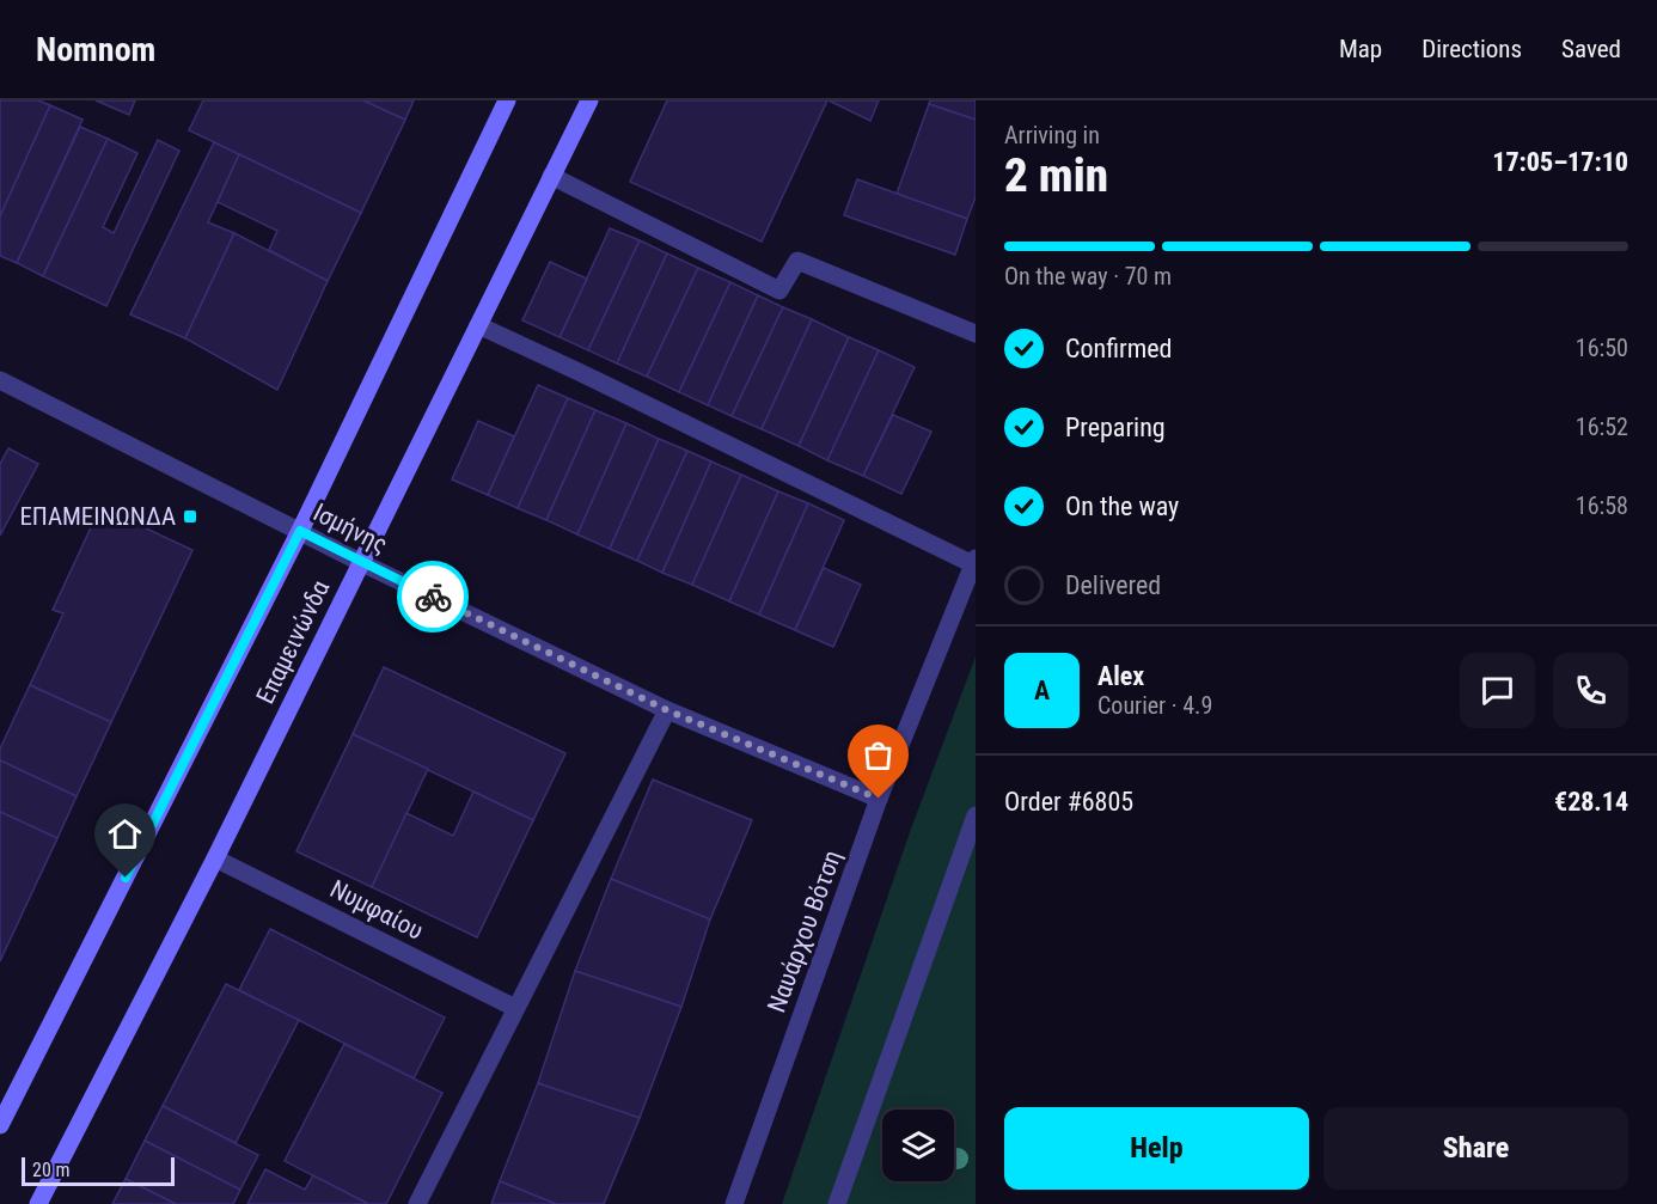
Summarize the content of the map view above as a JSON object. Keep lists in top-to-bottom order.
{
  "streets": {
    "main road": ["Επαμεινώνδα"],
    "street": ["Ισμήνης", "Νυμφαίου", "Ναυάρχου Βότση"]
  },
  "crossings": [
    ["Ισμήνης", "Επαμεινώνδα"],
    ["Ισμήνης", "Ναυάρχου Βότση"],
    ["Επαμεινώνδα", "Νυμφαίου"]
  ],
  "places": {
    "transit": ["ΕΠΑΜΕΙΝΩΝΔΑ"]
  },
  "scale_bar": "20 m",
  "page": {
    "header": "Nomnom",
    "nav": ["Map", "Directions", "Saved"],
    "heading": ["2 min", "Arriving in", "17:05–17:10"],
    "panel": [
      "Alex",
      "Courier · 4.9",
      "Order #6805",
      "€28.14"
    ],
    "bar": "On the way · 70 m",
    "list": [
      ["Confirmed", "16:50"],
      ["Preparing", "16:52"],
      ["On the way", "16:58"],
      "Delivered"
    ],
    "round": "A",
    "buttons": ["Help", "Share"],
    "scale": "20 m"
  }
}
